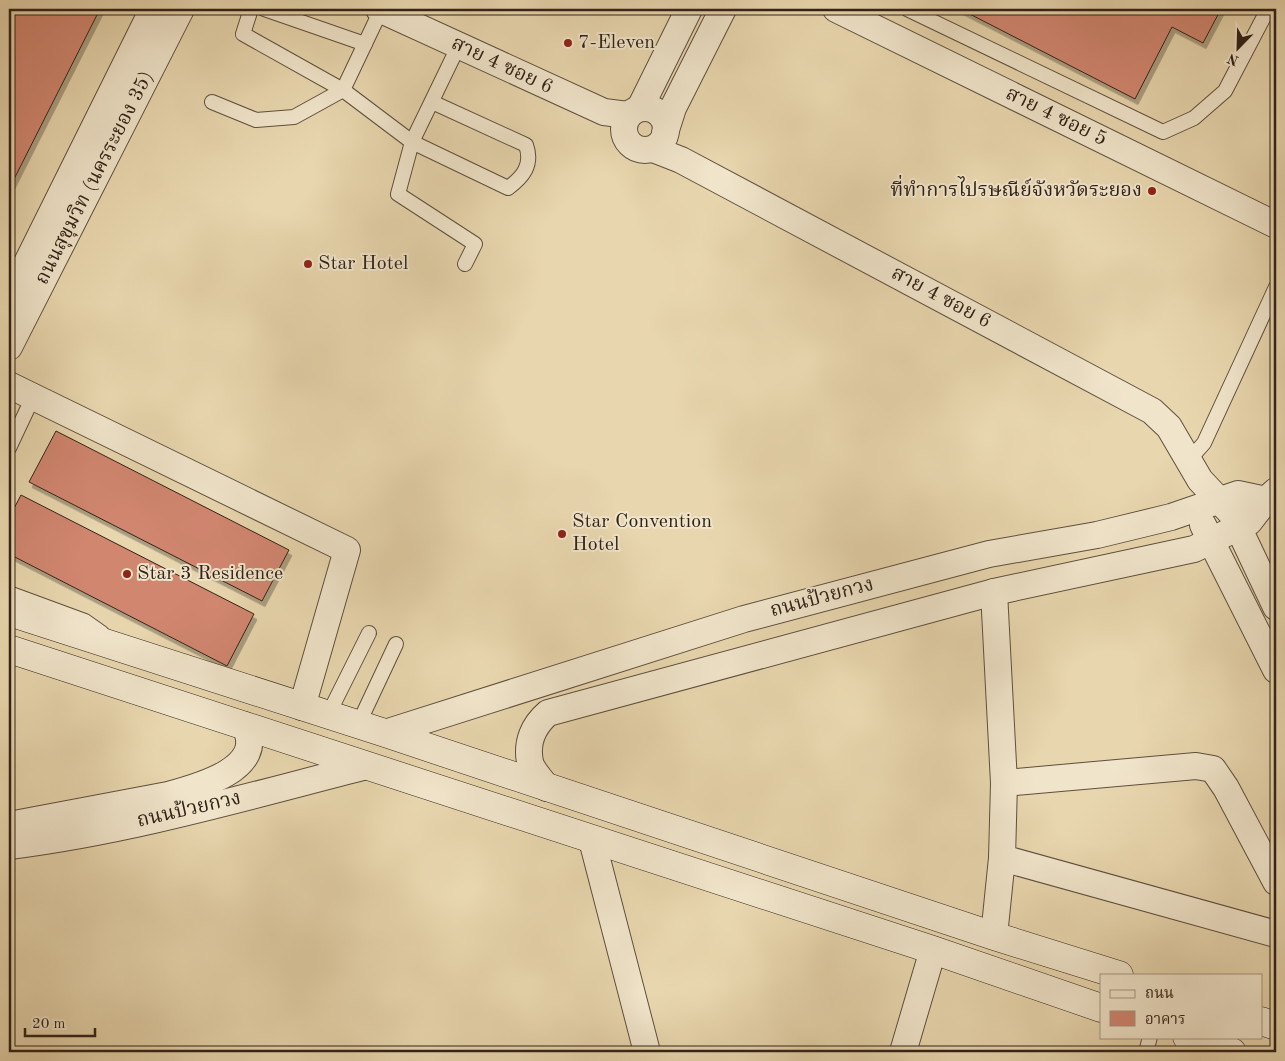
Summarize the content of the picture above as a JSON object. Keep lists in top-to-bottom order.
{
  "streets": {
    "street": [
      "สาย 4 ซอย 6",
      "สาย 4 ซอย 5",
      "ถนนสุขุมวิท (นครระยอง 35)",
      "ถนนป้วยกวง"
    ]
  },
  "crossings": [
    ["สาย 4 ซอย 6", "ถนนป้วยกวง"]
  ],
  "places": [
    "7-Eleven",
    "ที่ทำการไปรษณีย์จังหวัดระยอง",
    "Star Hotel",
    "Star Convention Hotel",
    "Star 3 Residence"
  ],
  "legend": ["ถนน", "อาคาร"],
  "scale_bar": "20 m",
  "north": "bottom left"
}
